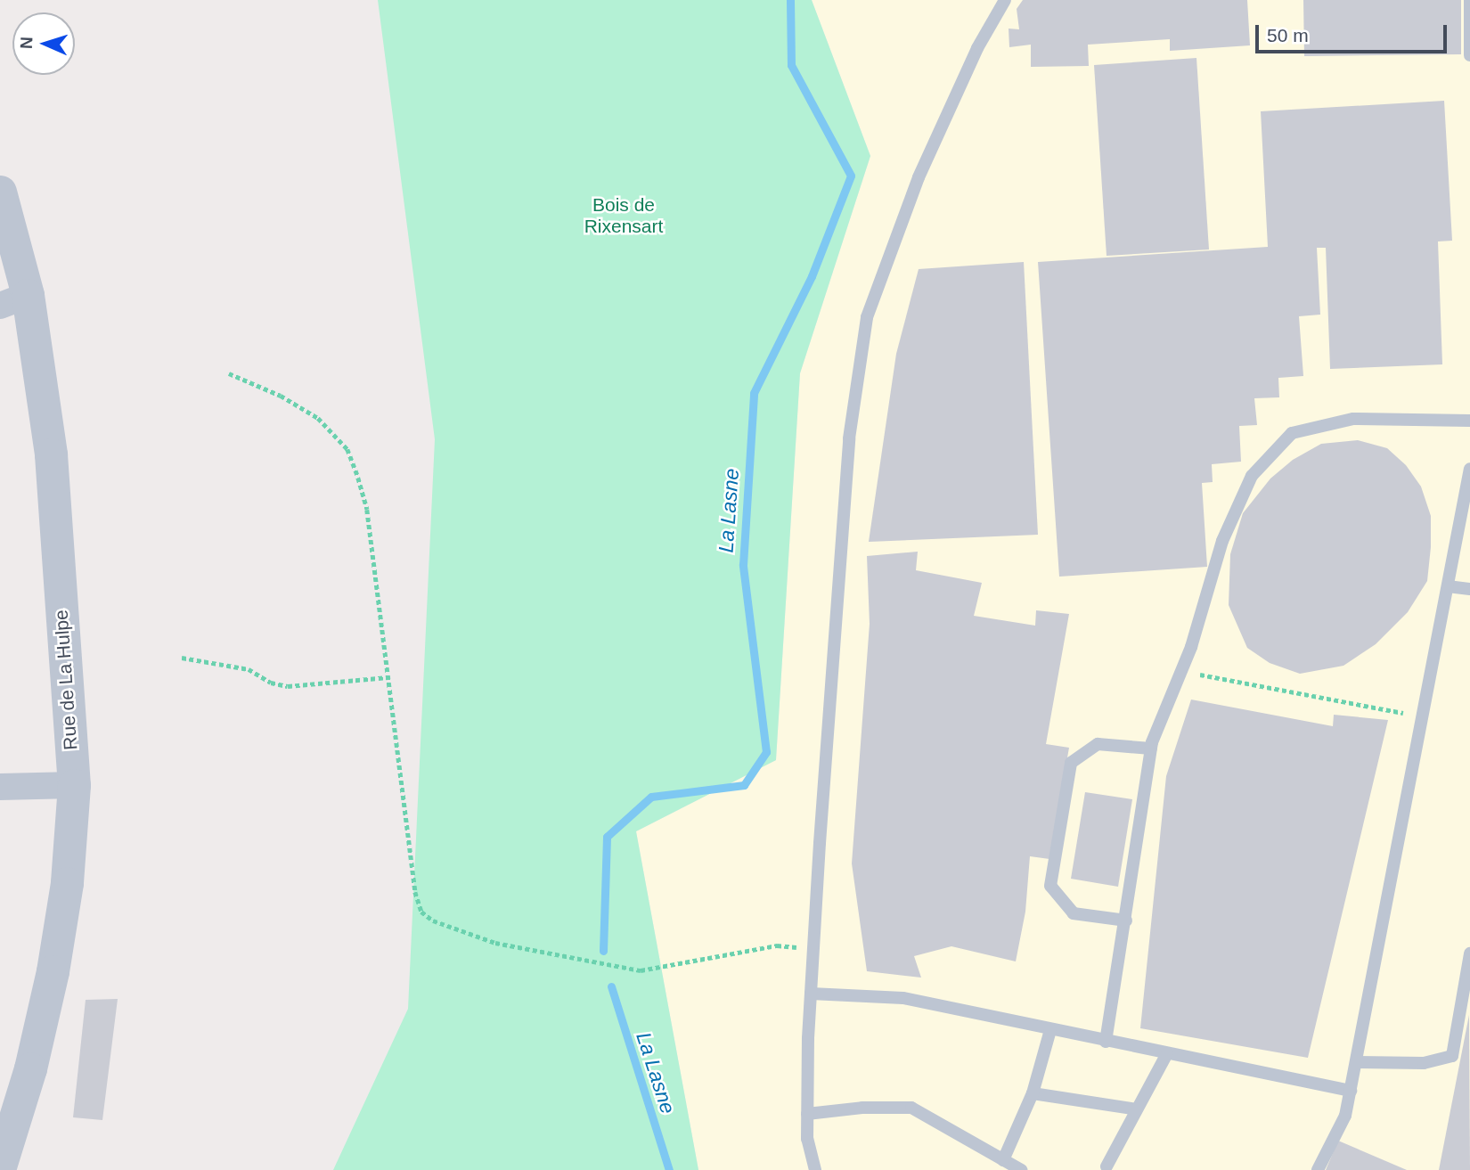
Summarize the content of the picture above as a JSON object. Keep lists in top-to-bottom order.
{
  "streets": {
    "street": ["Rue de La Hulpe"]
  },
  "water": ["La Lasne"],
  "parks": ["Bois de Rixensart"],
  "scale_bar": "50 m",
  "north": "left"
}
